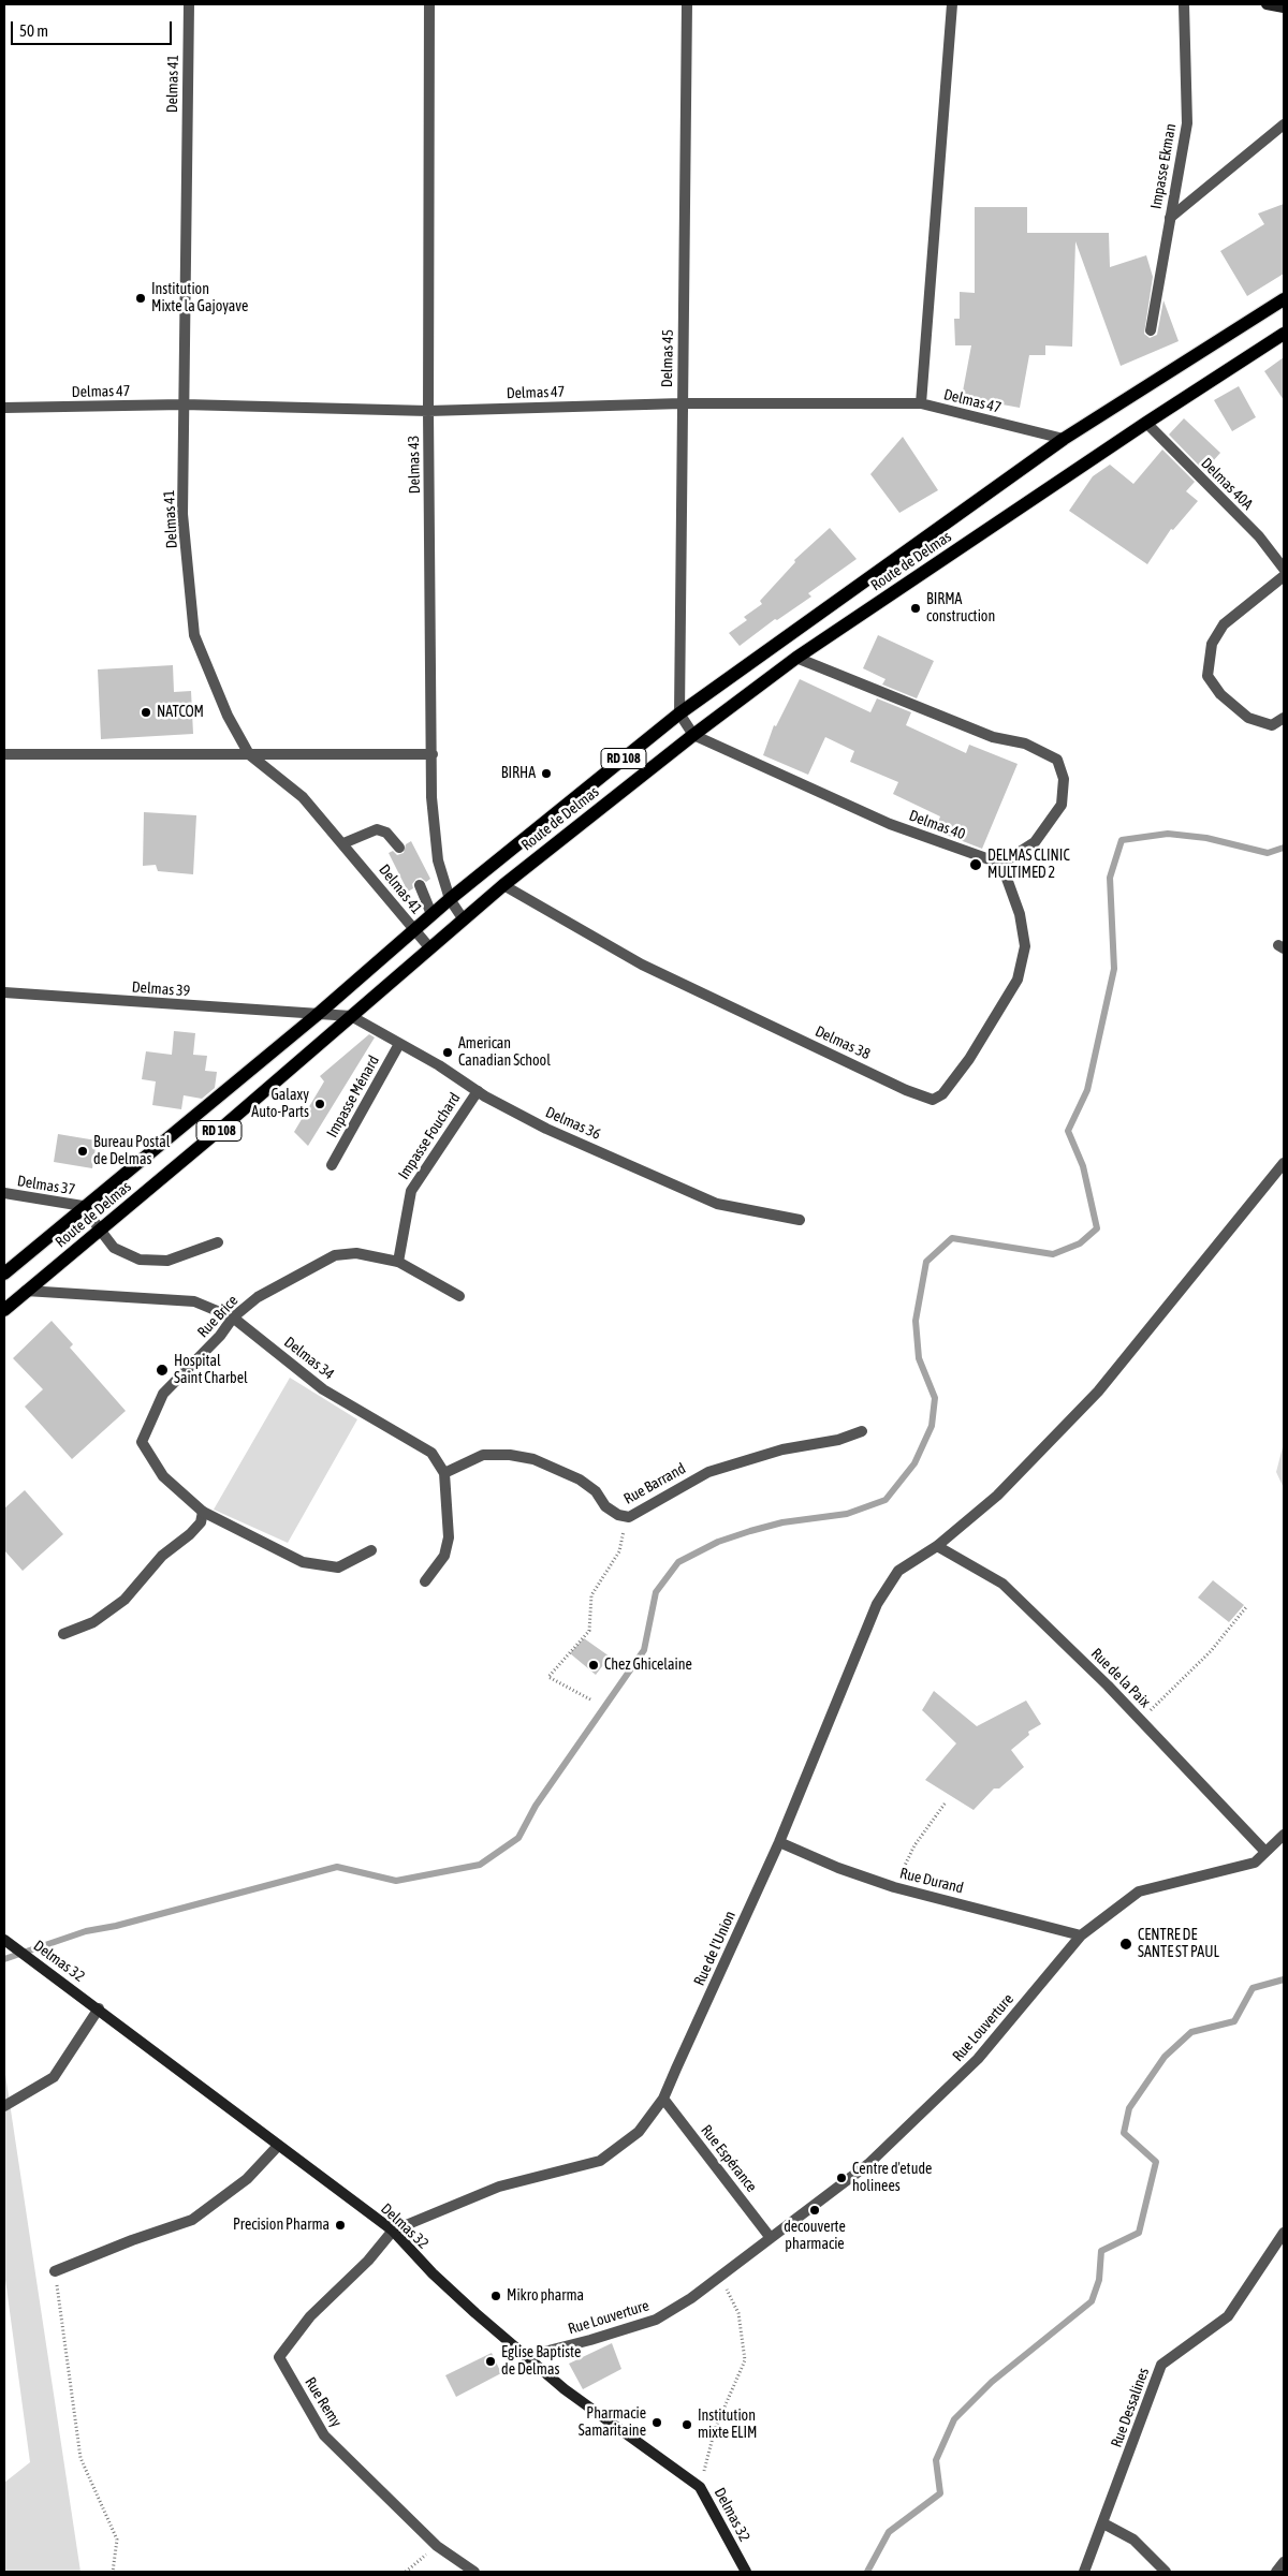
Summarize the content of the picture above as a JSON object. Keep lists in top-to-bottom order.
{
  "streets": {
    "main road": ["Route de Delmas", "RD 108"],
    "street": [
      "Delmas 41",
      "Impasse Ekman",
      "Delmas 45",
      "Delmas 47",
      "Delmas 43",
      "Delmas 40A",
      "Delmas 40",
      "Delmas 39",
      "Delmas 38",
      "Impasse Ménard",
      "Delmas 36",
      "Impasse Fouchard",
      "Delmas 37",
      "Rue Brice",
      "Delmas 34",
      "Rue Barrand",
      "Rue de la Paix",
      "Rue Durand",
      "Rue de l'Union",
      "Delmas 32",
      "Rue Louverture",
      "Rue Espérance",
      "Rue Remy",
      "Rue Dessalines"
    ]
  },
  "crossings": [
    ["Delmas 41", "Delmas 47"],
    ["Delmas 41", "Route de Delmas"],
    ["Delmas 45", "Delmas 47"],
    ["Delmas 45", "Route de Delmas"],
    ["Delmas 47", "Delmas 43"],
    ["Delmas 47", "Route de Delmas"],
    ["Delmas 43", "Route de Delmas"],
    ["Delmas 40A", "Route de Delmas"],
    ["Route de Delmas", "Delmas 40"],
    ["Route de Delmas", "Delmas 39"],
    ["Route de Delmas", "Delmas 38"],
    ["Route de Delmas", "Delmas 36"],
    ["Route de Delmas", "Delmas 37"],
    ["Route de Delmas", "Delmas 34"],
    ["Delmas 40", "Delmas 38"],
    ["Delmas 39", "Delmas 36"],
    ["Impasse Ménard", "Delmas 36"],
    ["Delmas 36", "Impasse Fouchard"],
    ["Impasse Fouchard", "Rue Brice"],
    ["Rue Brice", "Delmas 34"],
    ["Delmas 34", "Rue Barrand"],
    ["Rue de la Paix", "Rue de l'Union"],
    ["Rue de la Paix", "Rue Louverture"],
    ["Rue Durand", "Rue de l'Union"],
    ["Rue Durand", "Rue Louverture"],
    ["Rue de l'Union", "Delmas 32"],
    ["Rue de l'Union", "Rue Espérance"],
    ["Rue de l'Union", "Rue Remy"],
    ["Delmas 32", "Rue Louverture"],
    ["Delmas 32", "Rue Remy"],
    ["Rue Louverture", "Rue Espérance"]
  ],
  "places": [
    "Institution Mixte la Gajoyave",
    "BIRMA construction",
    "NATCOM",
    "BIRHA",
    "DELMAS CLINIC MULTIMED 2",
    "American Canadian School",
    "Galaxy Auto-Parts",
    "Bureau Postal de Delmas",
    "Hospital Saint Charbel",
    "Chez Ghicelaine",
    "CENTRE DE SANTE ST PAUL",
    "Centre d'etude holinees",
    "decouverte pharmacie",
    "Precision Pharma",
    "Mikro pharma",
    "Eglise Baptiste de Delmas",
    "Pharmacie Samaritaine",
    "Institution mixte ELIM"
  ],
  "scale_bar": "50 m"
}
